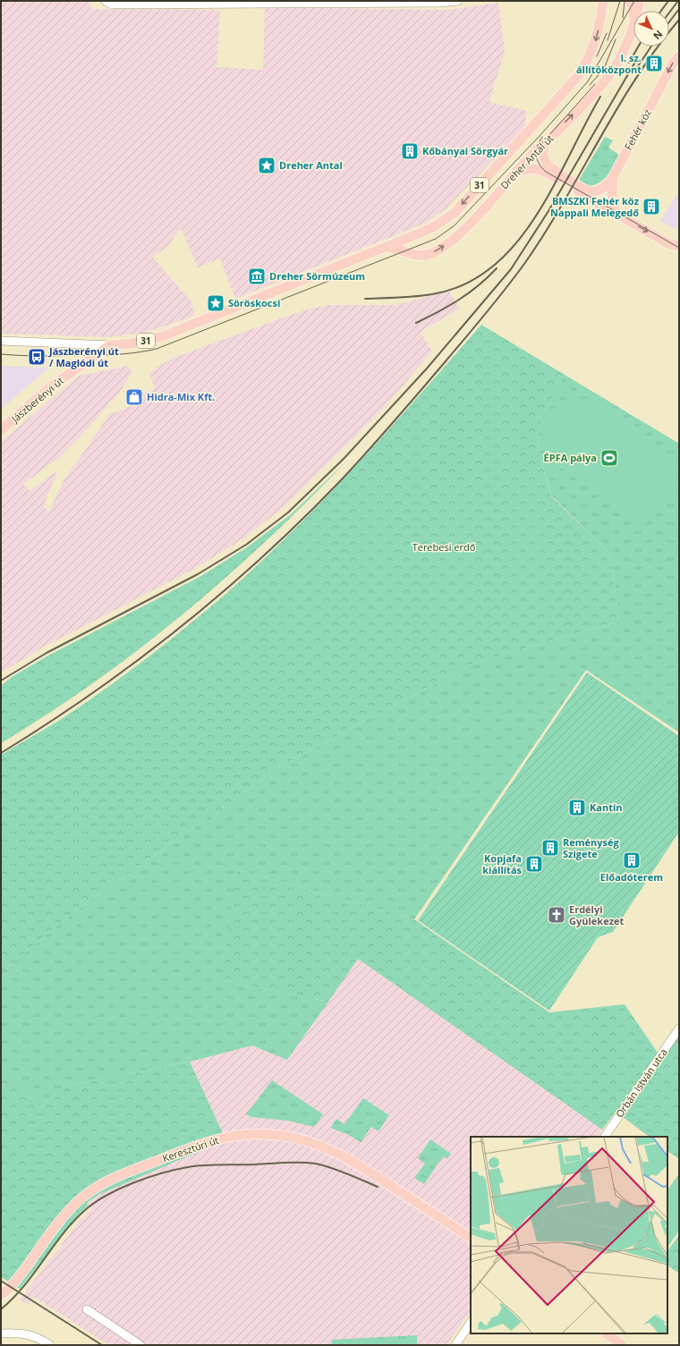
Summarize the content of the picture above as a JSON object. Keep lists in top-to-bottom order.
{
  "streets": {
    "main road": [
      "Fehér köz",
      "Dreher Antal út",
      "31",
      "Jászberényi út",
      "Keresztúri út"
    ],
    "street": ["Orbán István utca"]
  },
  "crossings": [
    ["Fehér köz", "Dreher Antal út"],
    ["Dreher Antal út", "Jászberényi út"]
  ],
  "one_way": ["Fehér köz"],
  "parks": ["Terebesi erdő"],
  "places": {
    "building": [
      "I. sz. állítóközpont",
      "Kőbányai Sörgyár",
      "BMSZKI Fehér köz Nappali Melegedő",
      "Kantin",
      "Reménység Szigete",
      "Előadóterem",
      "Kopjafa kiállítás"
    ],
    "place": ["Dreher Antal", "Söröskocsi"],
    "museum": ["Dreher Sörmúzeum"],
    "bus stop": ["Jászberényi út / Maglódi út"],
    "shop": ["Hidra-Mix Kft."],
    "sports": ["ÉPFA pálya"],
    "church": ["Erdélyi Gyülekezet"]
  },
  "north": "bottom right"
}
